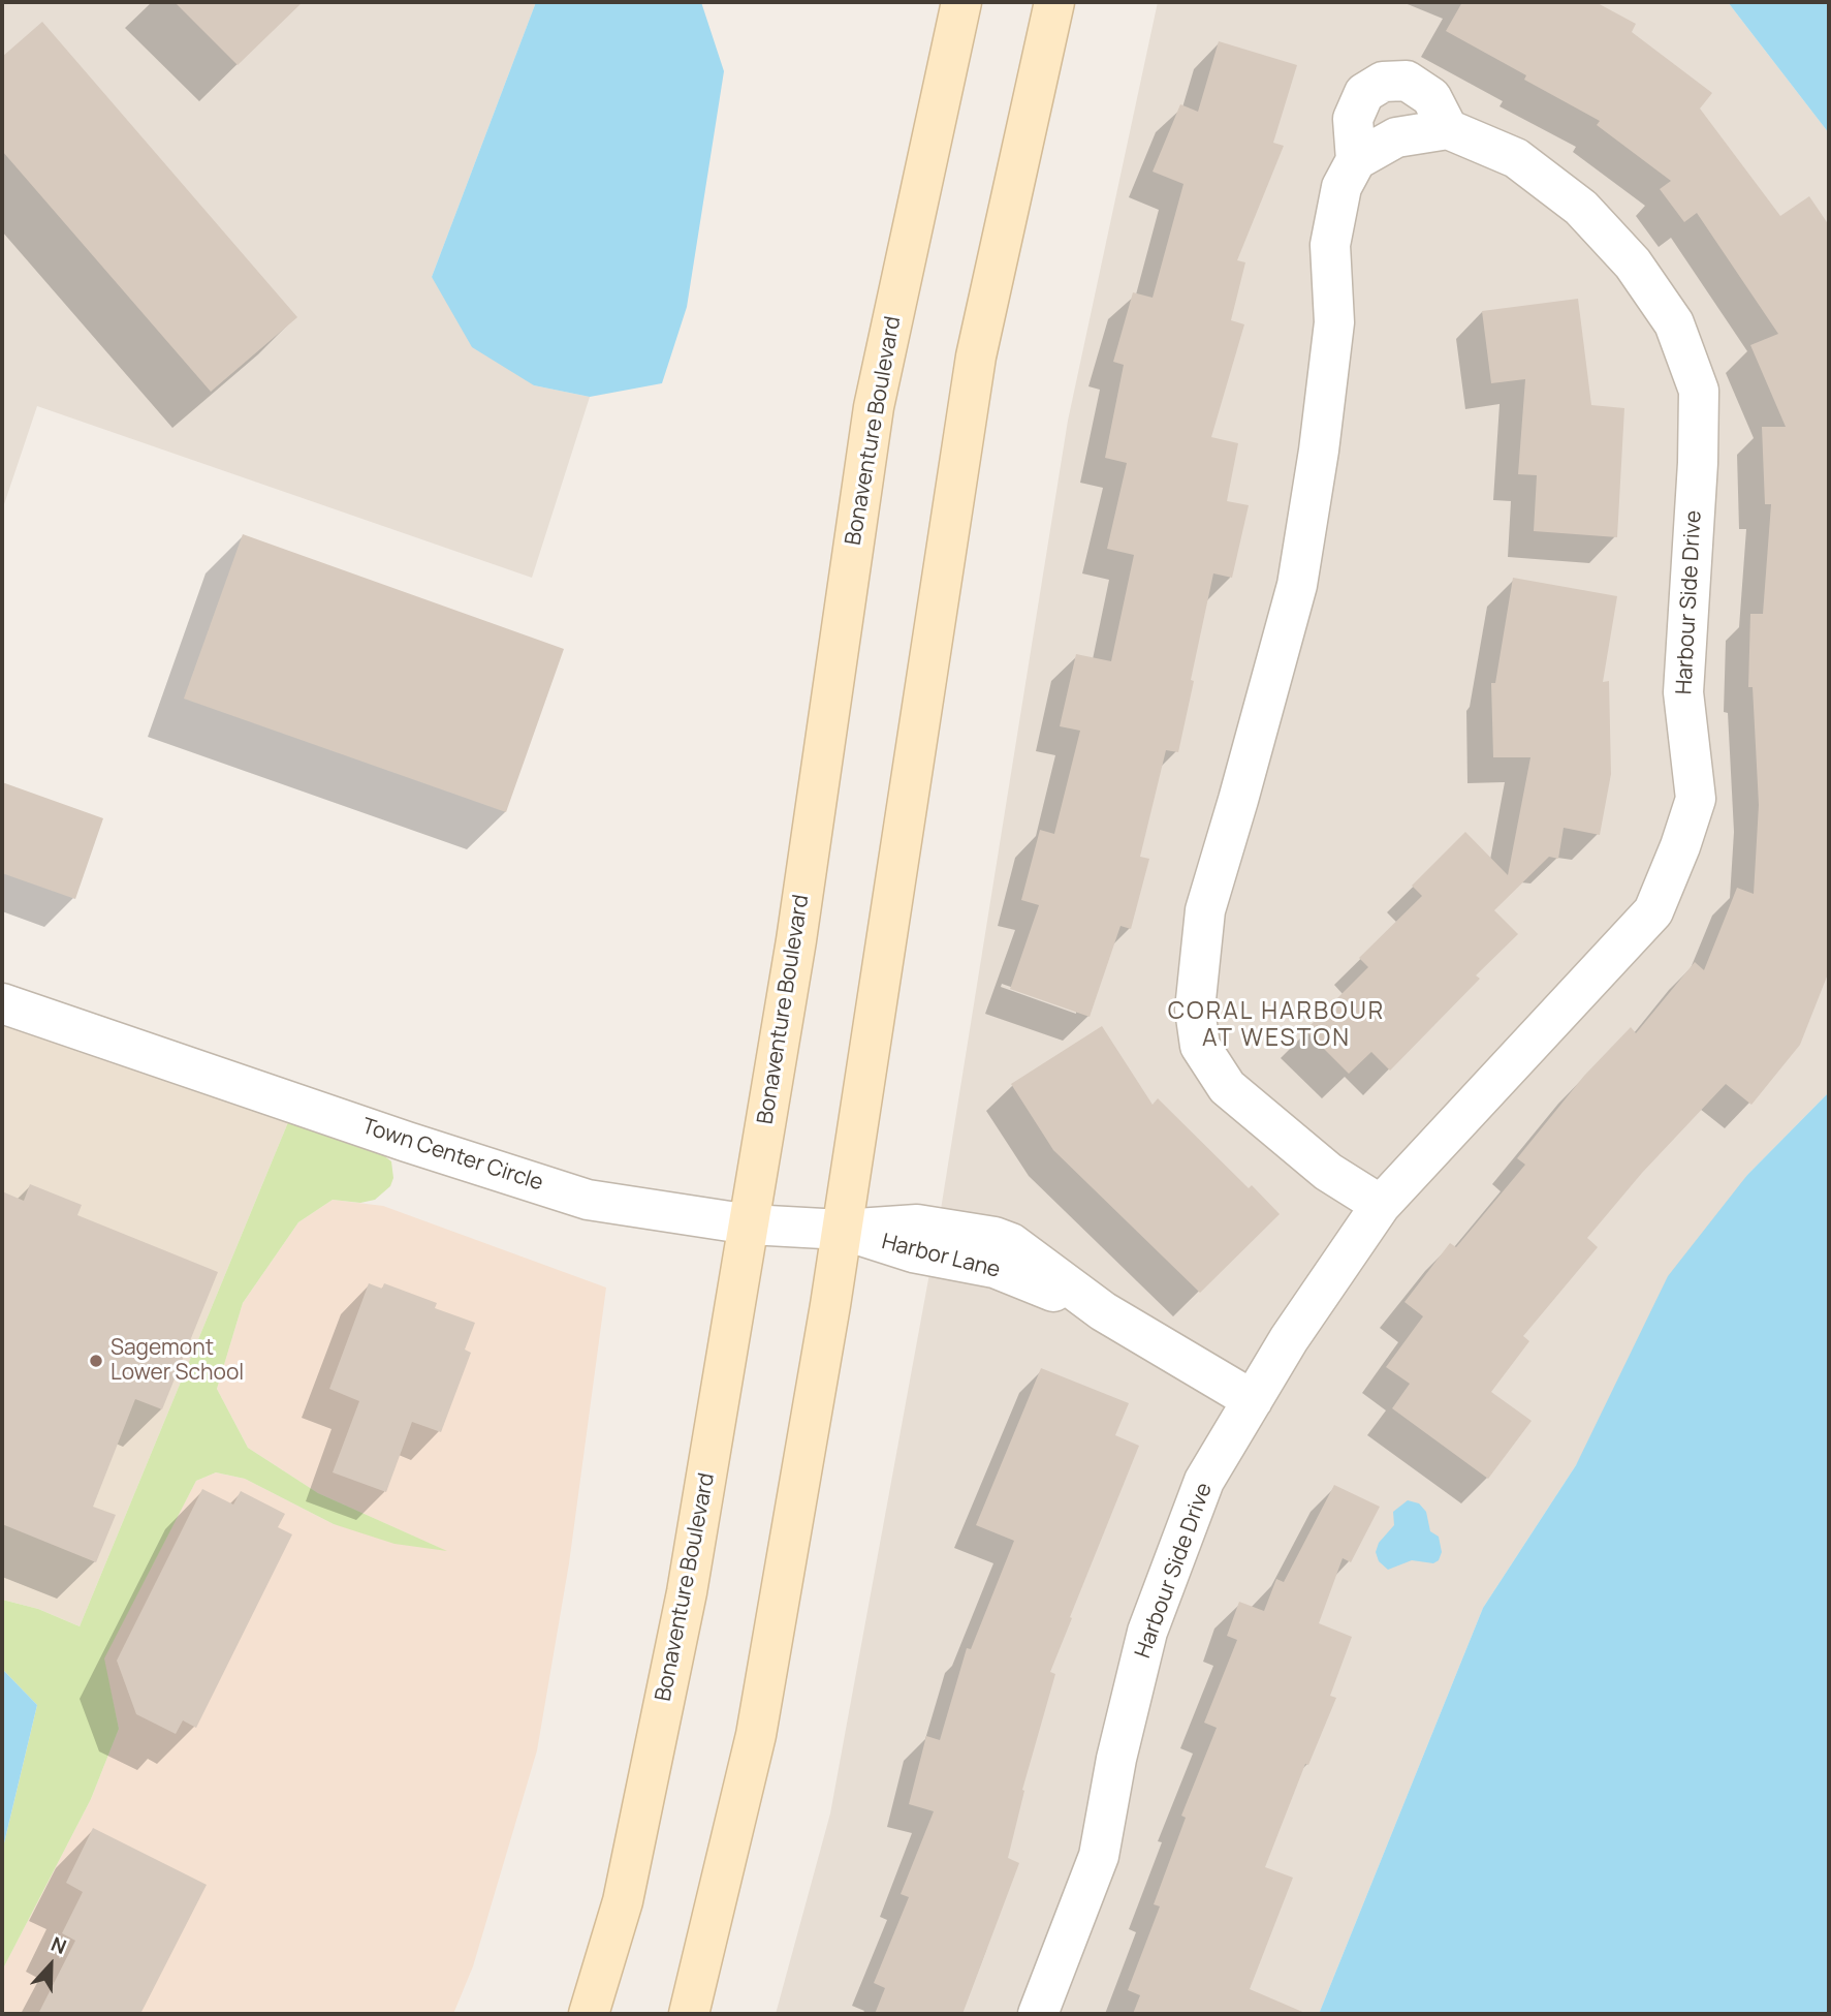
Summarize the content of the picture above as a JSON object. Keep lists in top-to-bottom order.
{
  "streets": {
    "main road": ["Bonaventure Boulevard"],
    "street": ["Harbour Side Drive", "Town Center Circle", "Harbor Lane"]
  },
  "crossings": [
    ["Bonaventure Boulevard", "Town Center Circle"],
    ["Harbour Side Drive", "Harbor Lane"],
    ["Town Center Circle", "Harbor Lane"]
  ],
  "districts": ["CORAL HARBOUR AT WESTON"],
  "places": ["Sagemont Lower School"],
  "north": "top"
}
